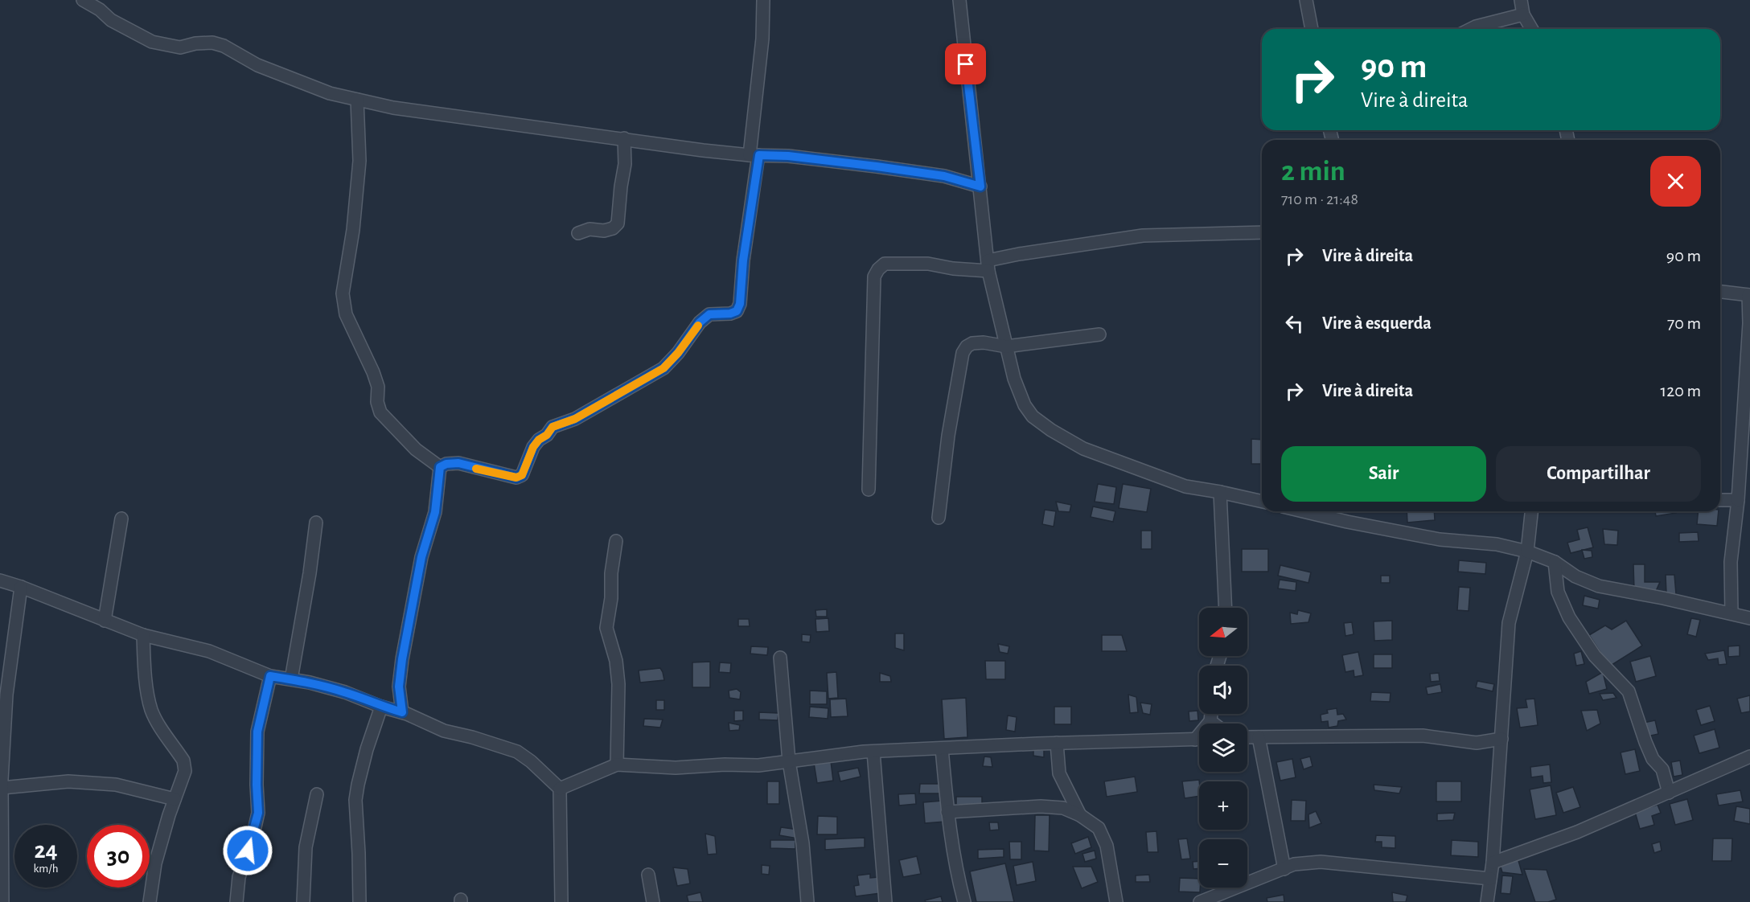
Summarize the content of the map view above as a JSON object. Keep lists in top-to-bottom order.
{
  "north": "left",
  "page": {
    "turn": ["90 m", "Vire à direita"],
    "heading": ["2 min", "710 m · 21:48"],
    "list": [
      {
        "name": "Vire à direita",
        "value": "90 m"
      },
      {
        "name": "Vire à esquerda",
        "value": "70 m"
      },
      {
        "name": "Vire à direita",
        "value": "120 m"
      }
    ],
    "buttons": ["Sair", "Compartilhar"],
    "map_buttons": ["+", "−"],
    "speed": "24 km/h",
    "limit": "30"
  }
}
